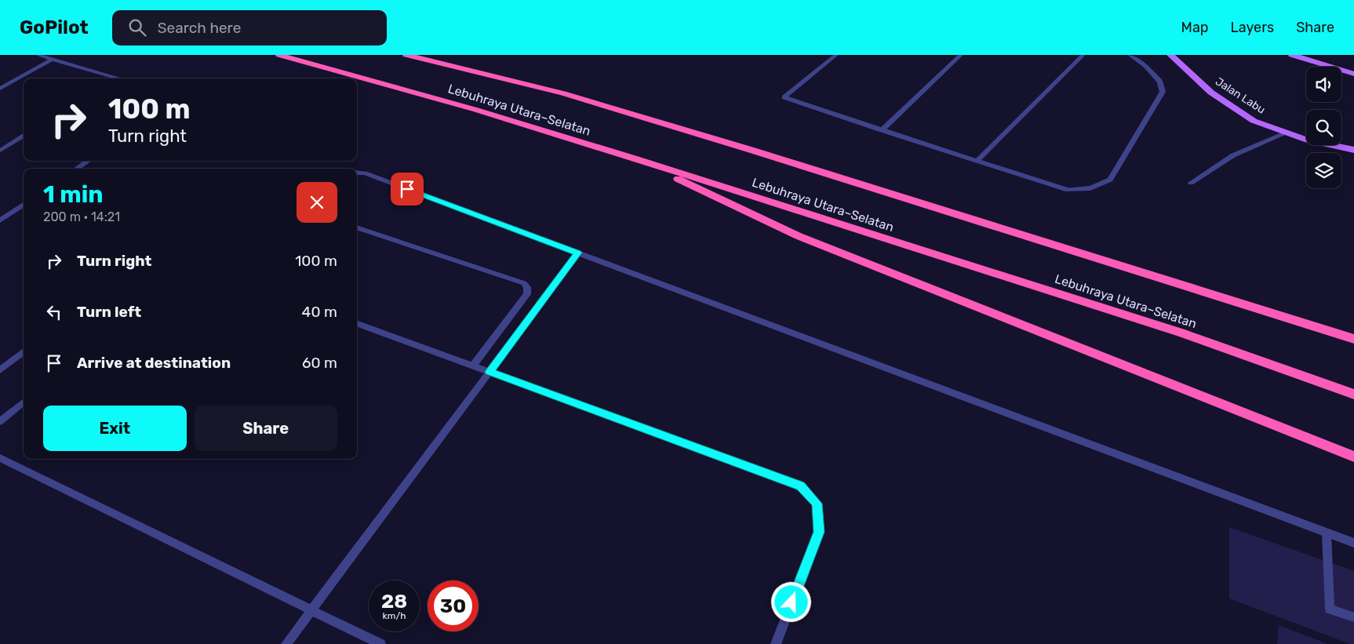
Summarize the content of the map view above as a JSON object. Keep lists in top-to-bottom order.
{
  "streets": {
    "highway": ["Lebuhraya Utara–Selatan"],
    "main road": ["Jalan Labu"]
  },
  "page": {
    "header": "GoPilot",
    "search": "Search here",
    "nav": ["Map", "Layers", "Share"],
    "turn": ["100 m", "Turn right"],
    "heading": ["1 min", "200 m · 14:21"],
    "list": [
      {
        "name": "Turn right",
        "value": "100 m"
      },
      {
        "name": "Turn left",
        "value": "40 m"
      },
      {
        "name": "Arrive at destination",
        "value": "60 m"
      }
    ],
    "buttons": ["Exit", "Share"],
    "speed": "28 km/h",
    "limit": "30"
  }
}
